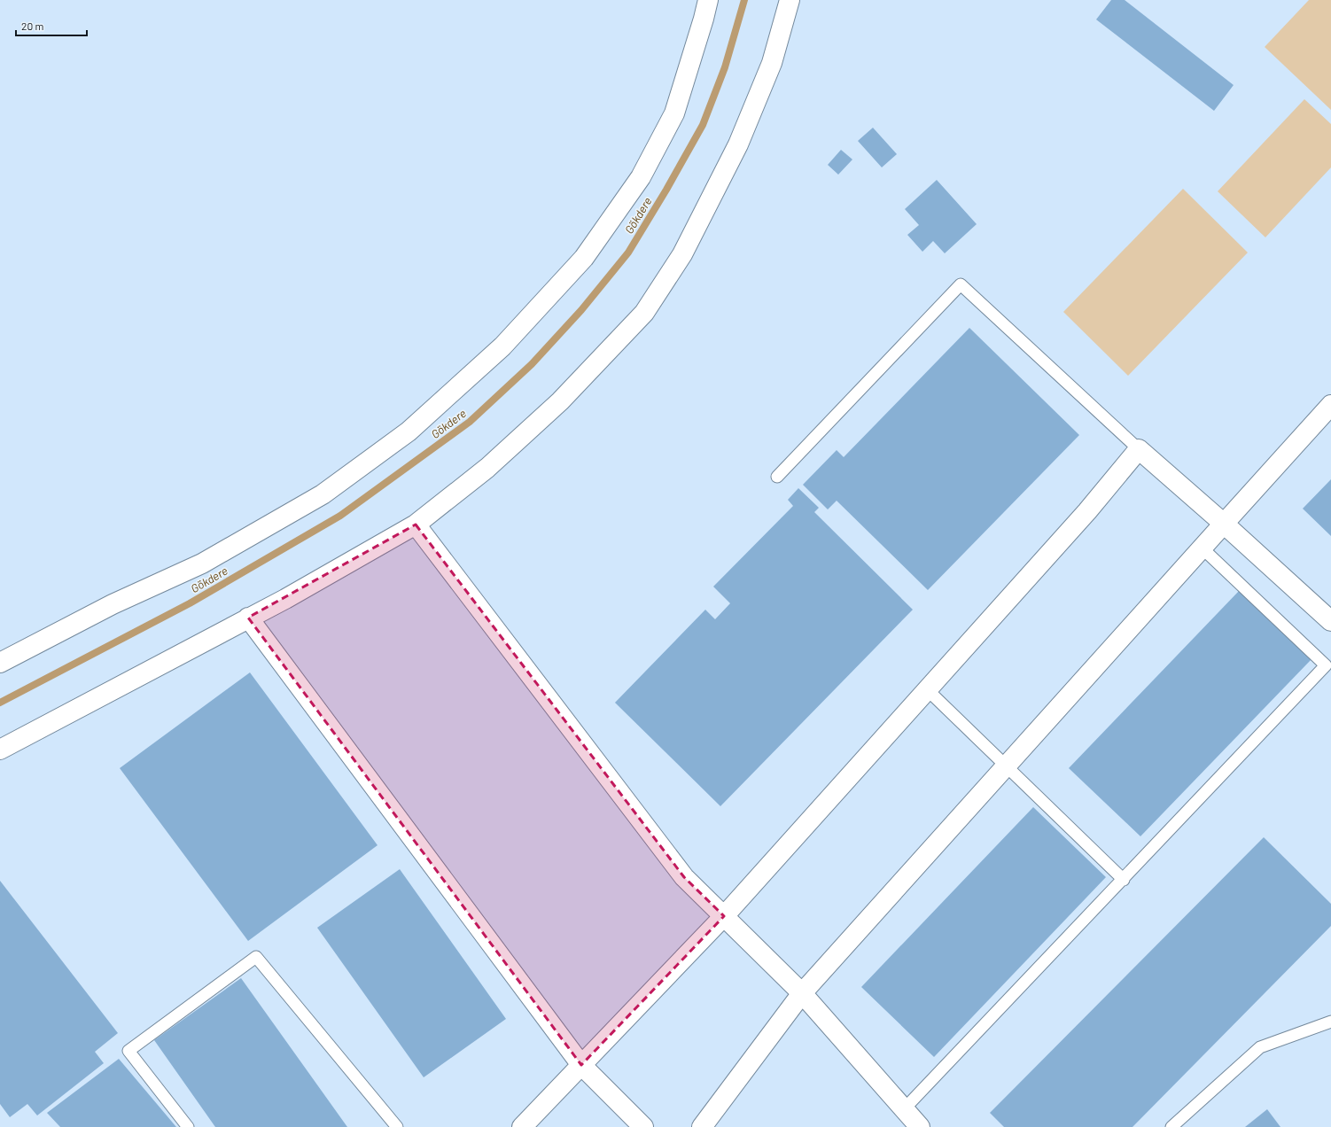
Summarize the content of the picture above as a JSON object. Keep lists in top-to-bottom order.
{
  "water": ["Gökdere"],
  "scale_bar": "20 m"
}
